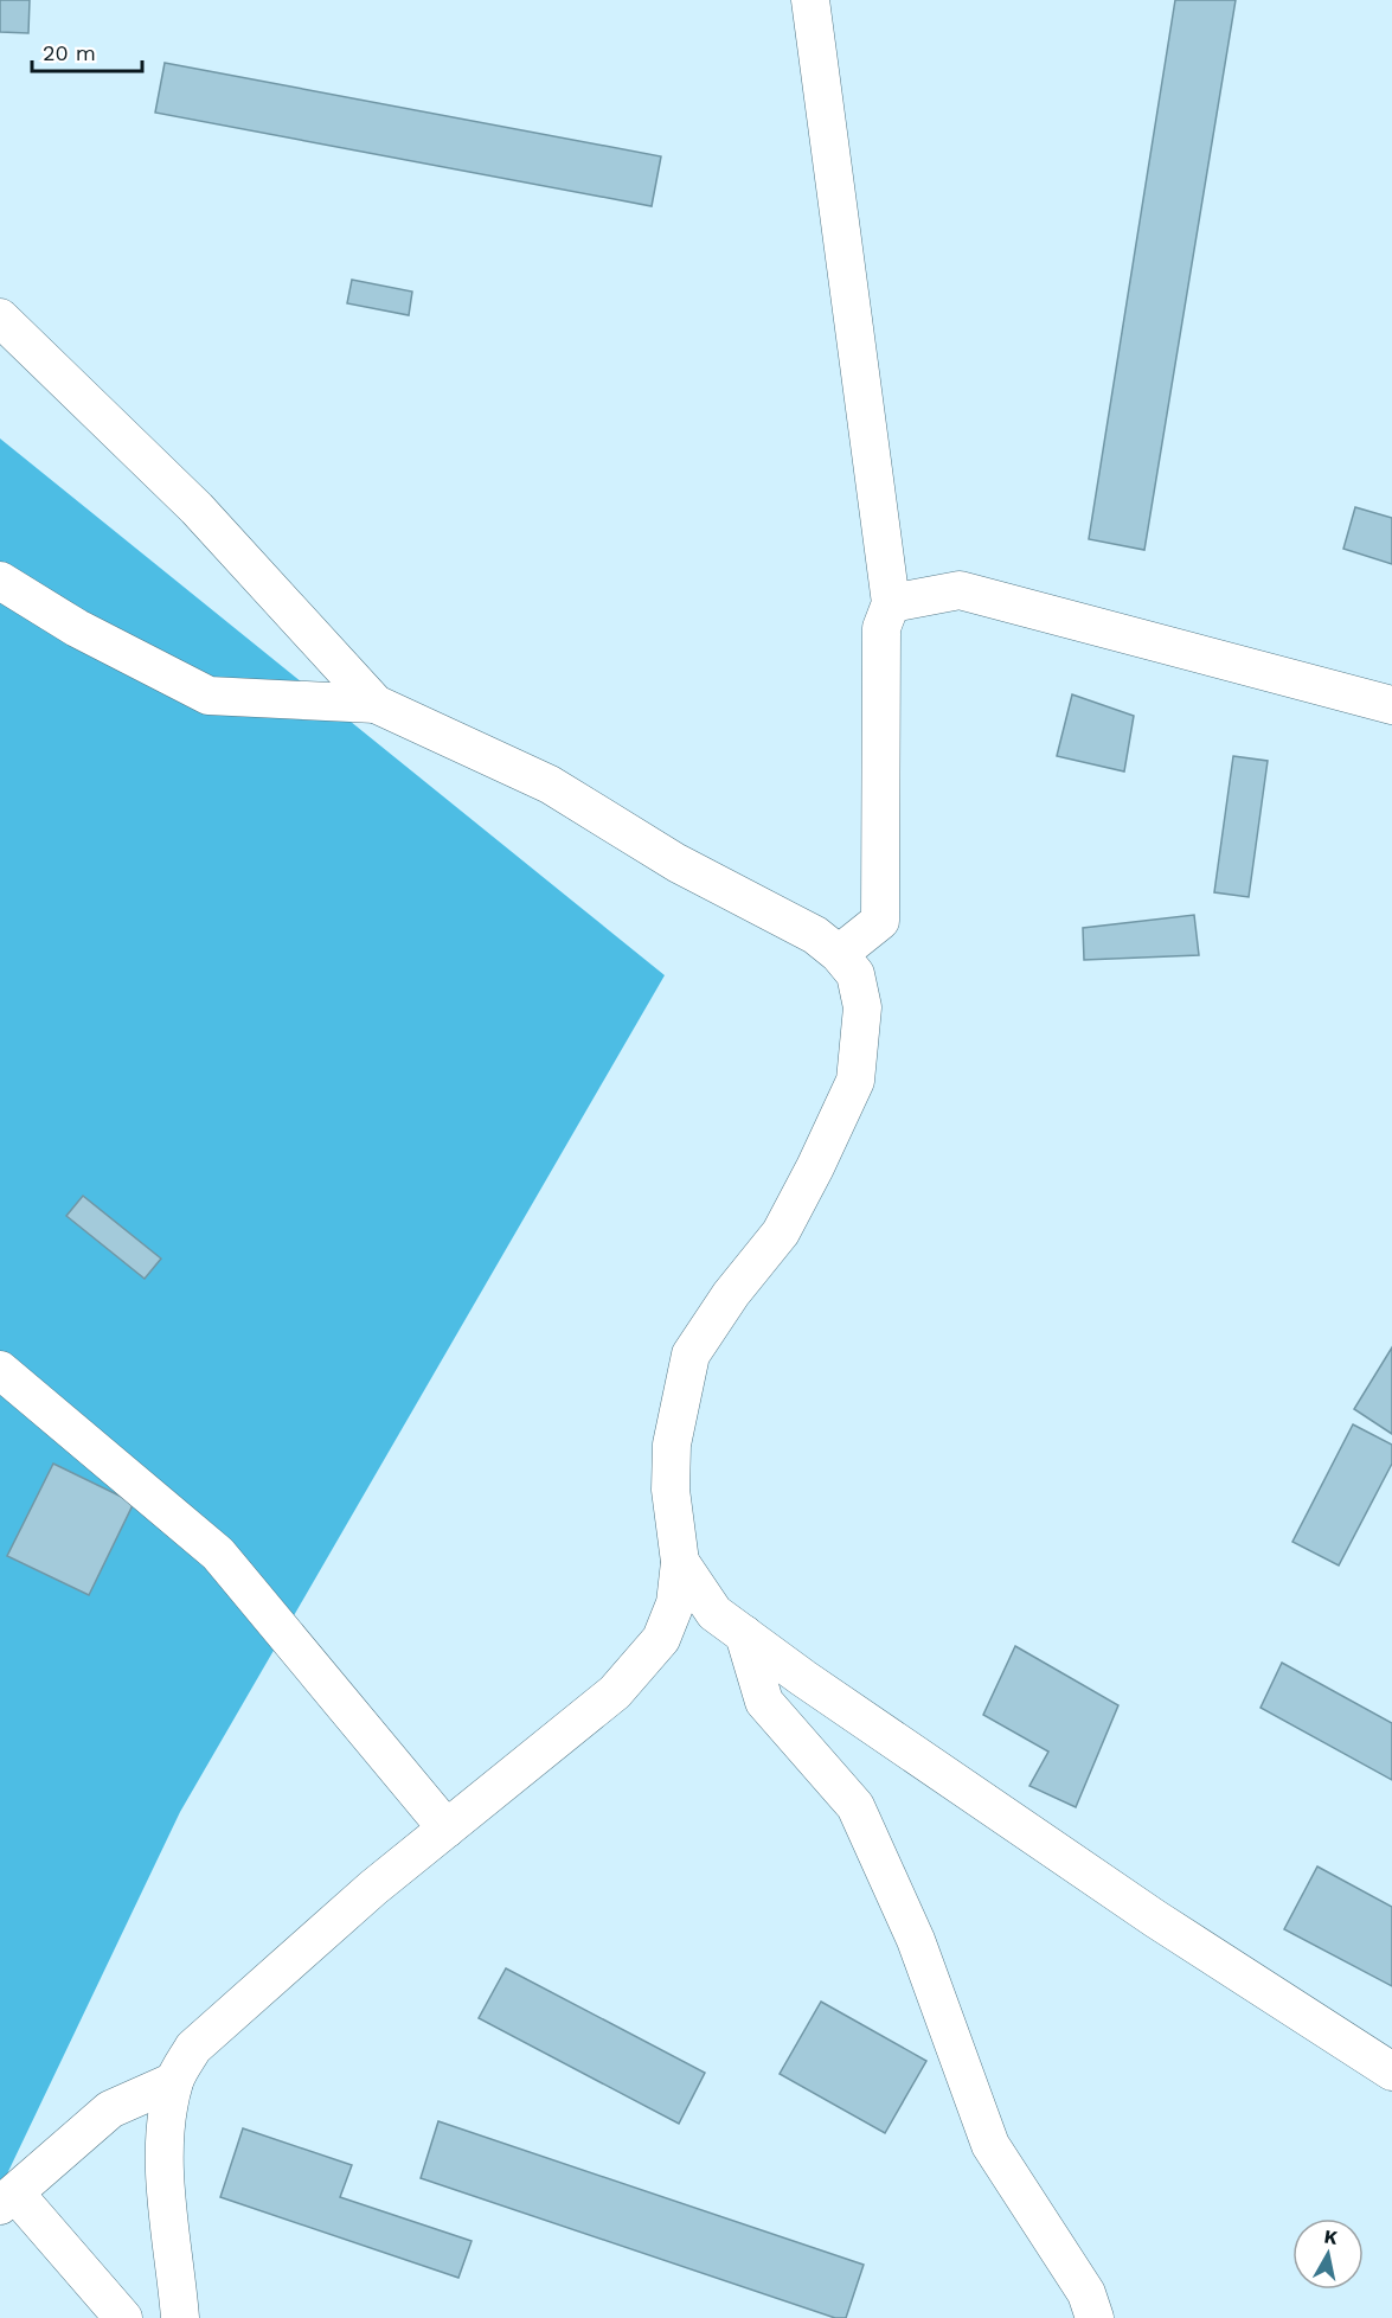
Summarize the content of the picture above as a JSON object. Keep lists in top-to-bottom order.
{
  "scale_bar": "20 m",
  "north": "top"
}
